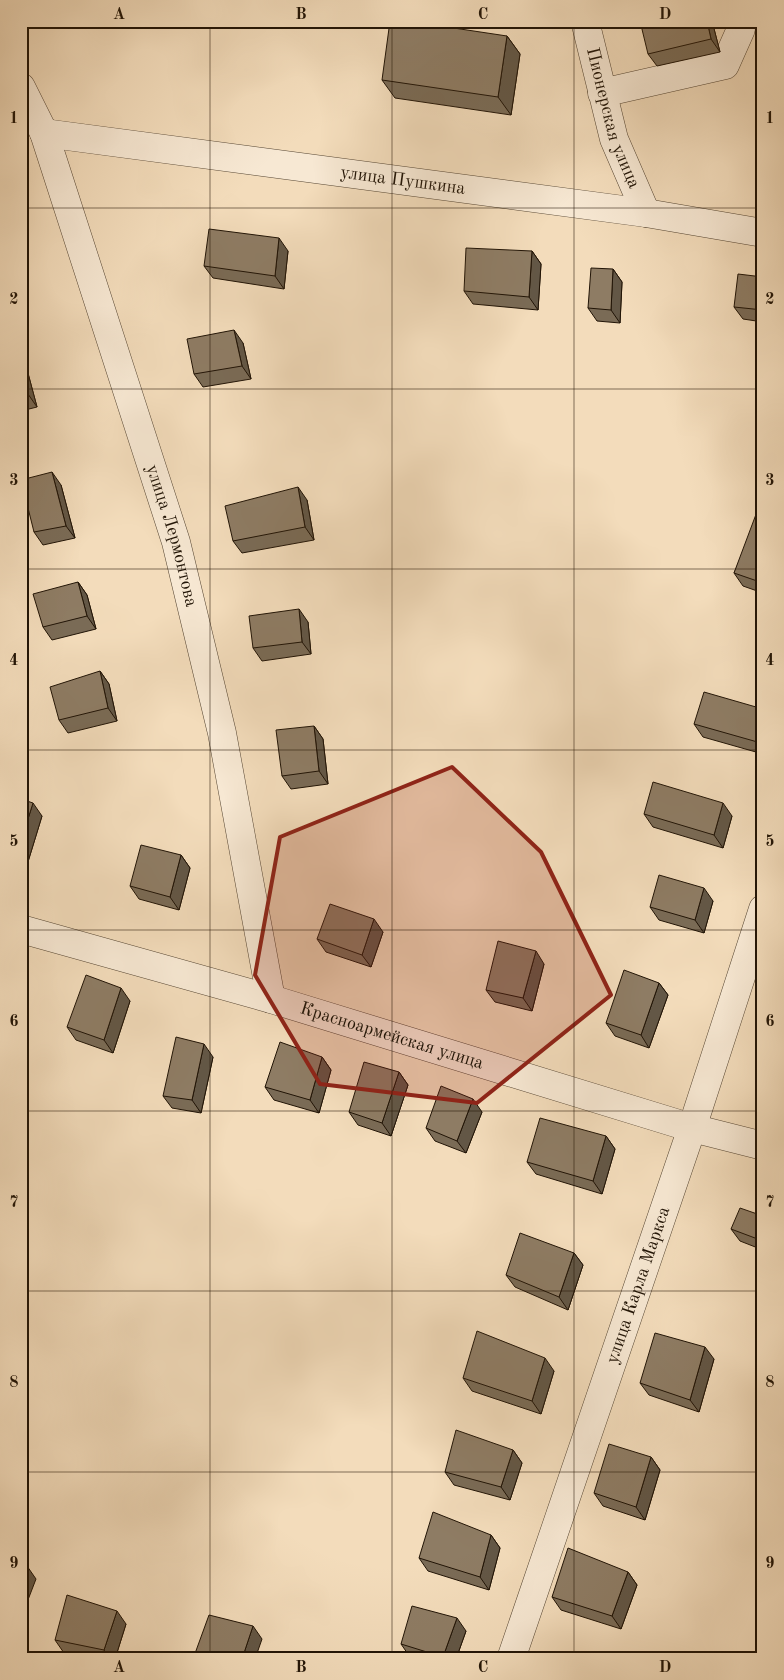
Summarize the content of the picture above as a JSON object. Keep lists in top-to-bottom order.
{
  "streets": {
    "street": [
      "Пионерская улица",
      "улица Пушкина",
      "улица Лермонтова",
      "Красноармейская улица",
      "улица Карла Маркса"
    ]
  },
  "crossings": [
    ["Пионерская улица", "улица Пушкина"],
    ["улица Пушкина", "улица Лермонтова"],
    ["улица Лермонтова", "Красноармейская улица"],
    ["Красноармейская улица", "улица Карла Маркса"]
  ],
  "grid": {
    "columns": [
      "A",
      "B",
      "C",
      "D"
    ],
    "rows": [
      "1",
      "2",
      "3",
      "4",
      "5",
      "6",
      "7",
      "8",
      "9"
    ]
  }
}
